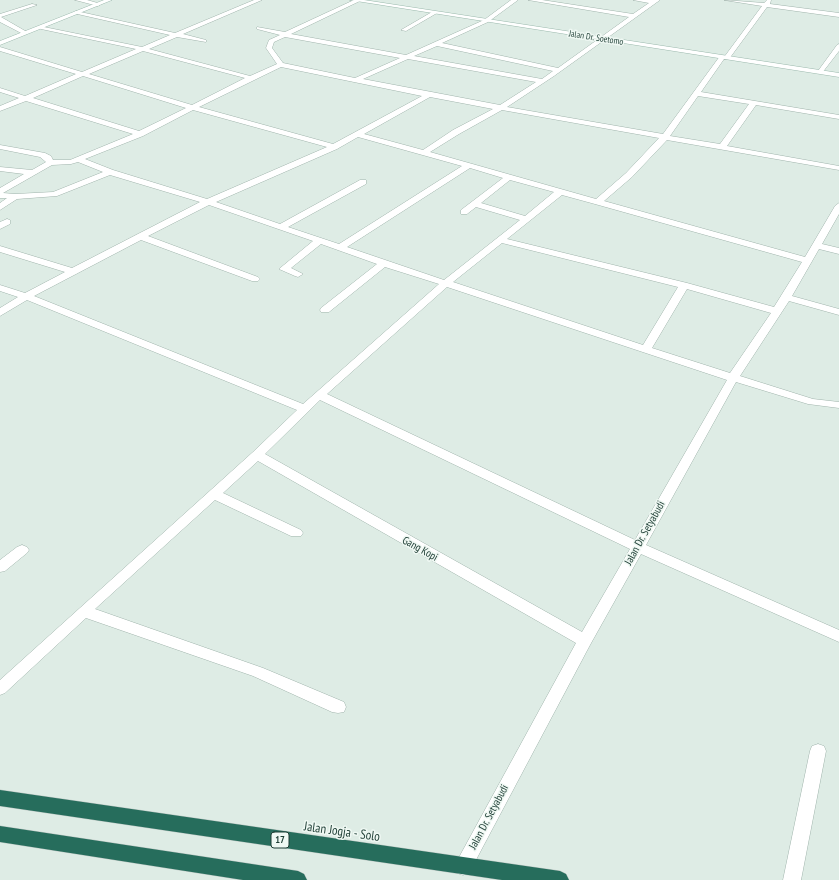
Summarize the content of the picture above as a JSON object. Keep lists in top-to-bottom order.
{
  "streets": {
    "highway": ["Jalan Jogja - Solo", "17"],
    "street": ["Jalan Dr. Soetomo", "Jalan Dr. Setyabudi", "Gang Kopi"]
  },
  "crossings": [
    ["Jalan Dr. Setyabudi", "Gang Kopi"],
    ["Jalan Dr. Setyabudi", "Jalan Jogja - Solo"]
  ]
}
